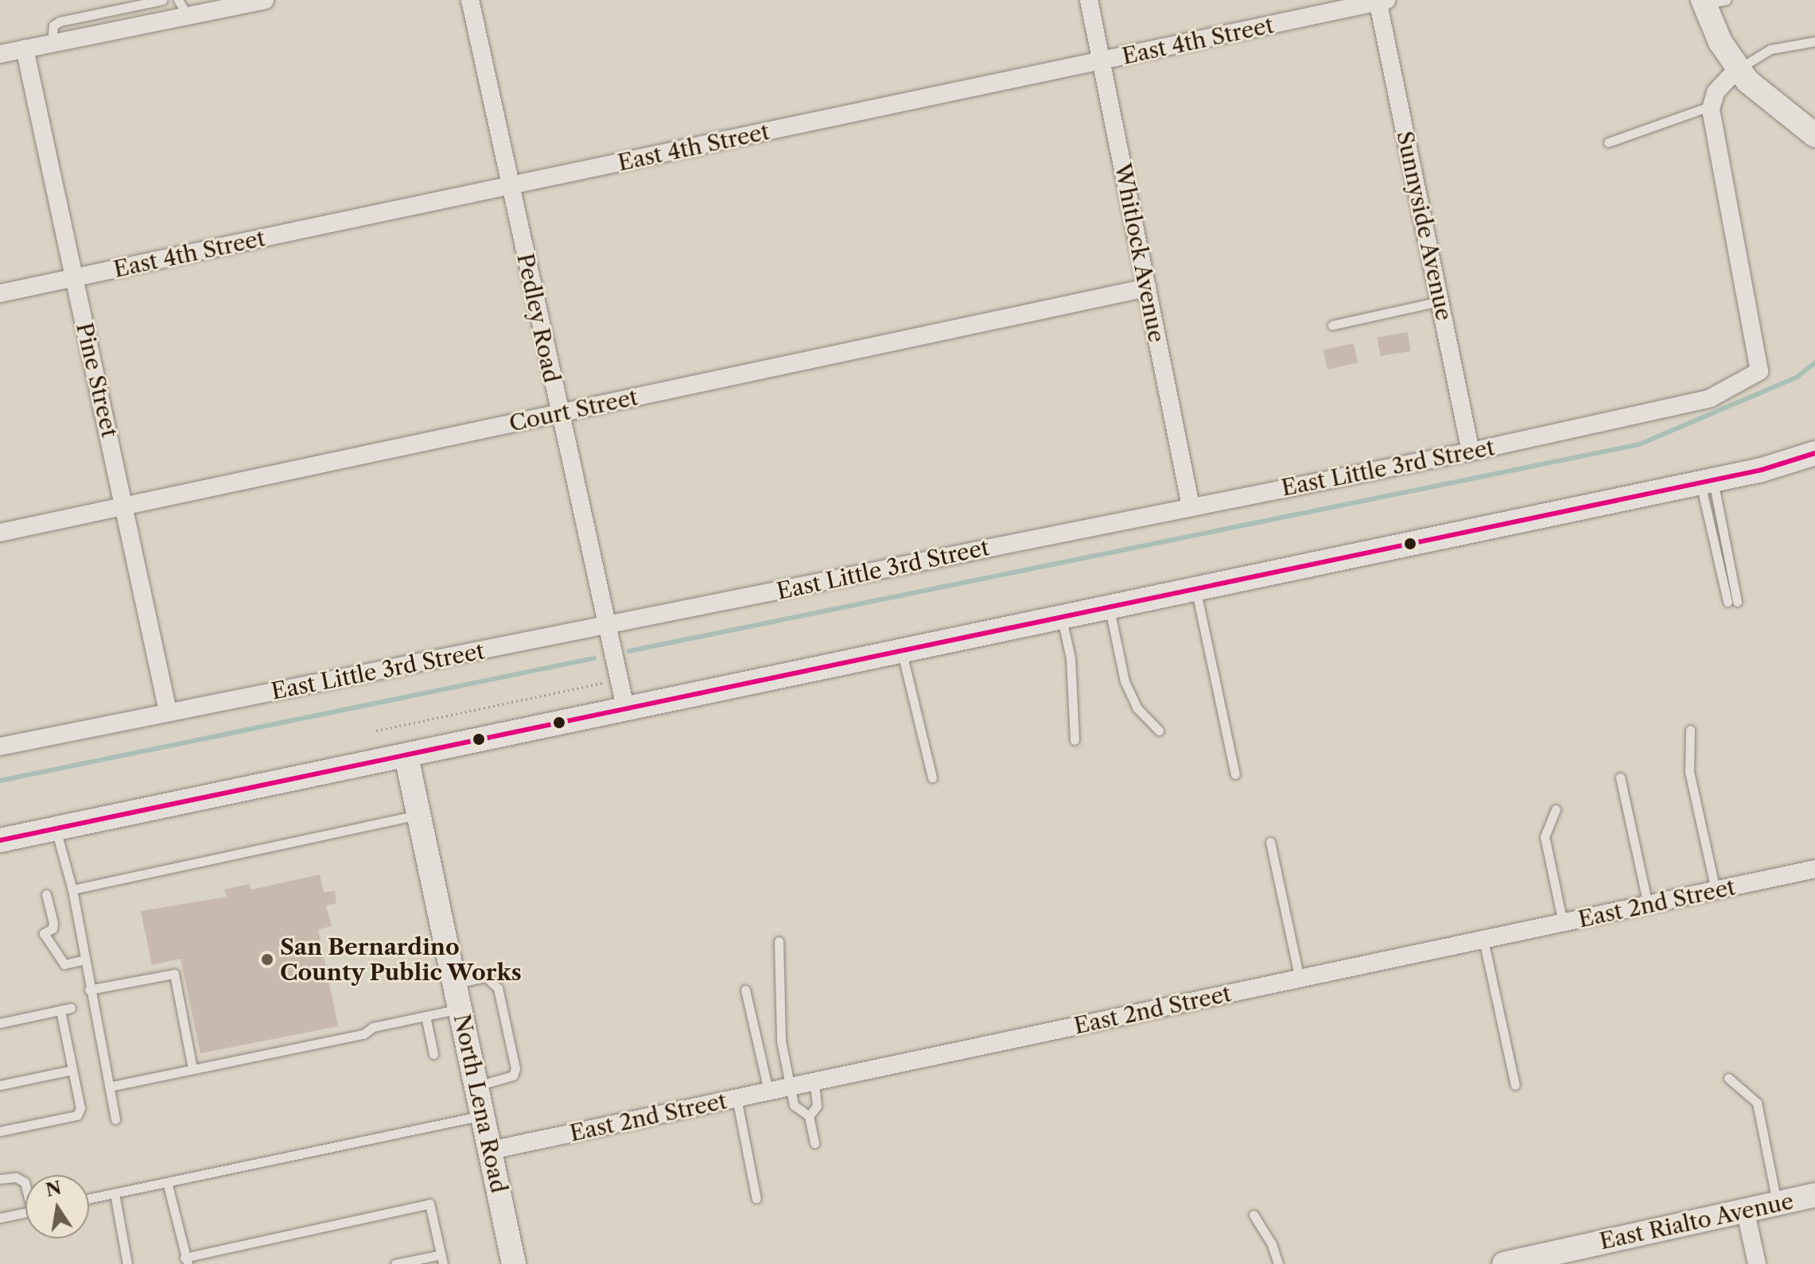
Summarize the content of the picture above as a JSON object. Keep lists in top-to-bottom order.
{
  "streets": {
    "main road": ["North Lena Road", "East Rialto Avenue"],
    "street": [
      "East 4th Street",
      "Sunnyside Avenue",
      "Whitlock Avenue",
      "Pedley Road",
      "Pine Street",
      "Court Street",
      "East Little 3rd Street",
      "East 2nd Street"
    ]
  },
  "crossings": [
    ["East 4th Street", "Sunnyside Avenue"],
    ["East 4th Street", "Whitlock Avenue"],
    ["East 4th Street", "Pedley Road"],
    ["East 4th Street", "Pine Street"],
    ["Sunnyside Avenue", "East Little 3rd Street"],
    ["Whitlock Avenue", "Court Street"],
    ["Whitlock Avenue", "East Little 3rd Street"],
    ["Pedley Road", "Court Street"],
    ["Pedley Road", "East Little 3rd Street"],
    ["Pine Street", "Court Street"],
    ["Pine Street", "East Little 3rd Street"],
    ["East 2nd Street", "North Lena Road"]
  ],
  "places": ["San Bernardino County Public Works"],
  "north": "top"
}
